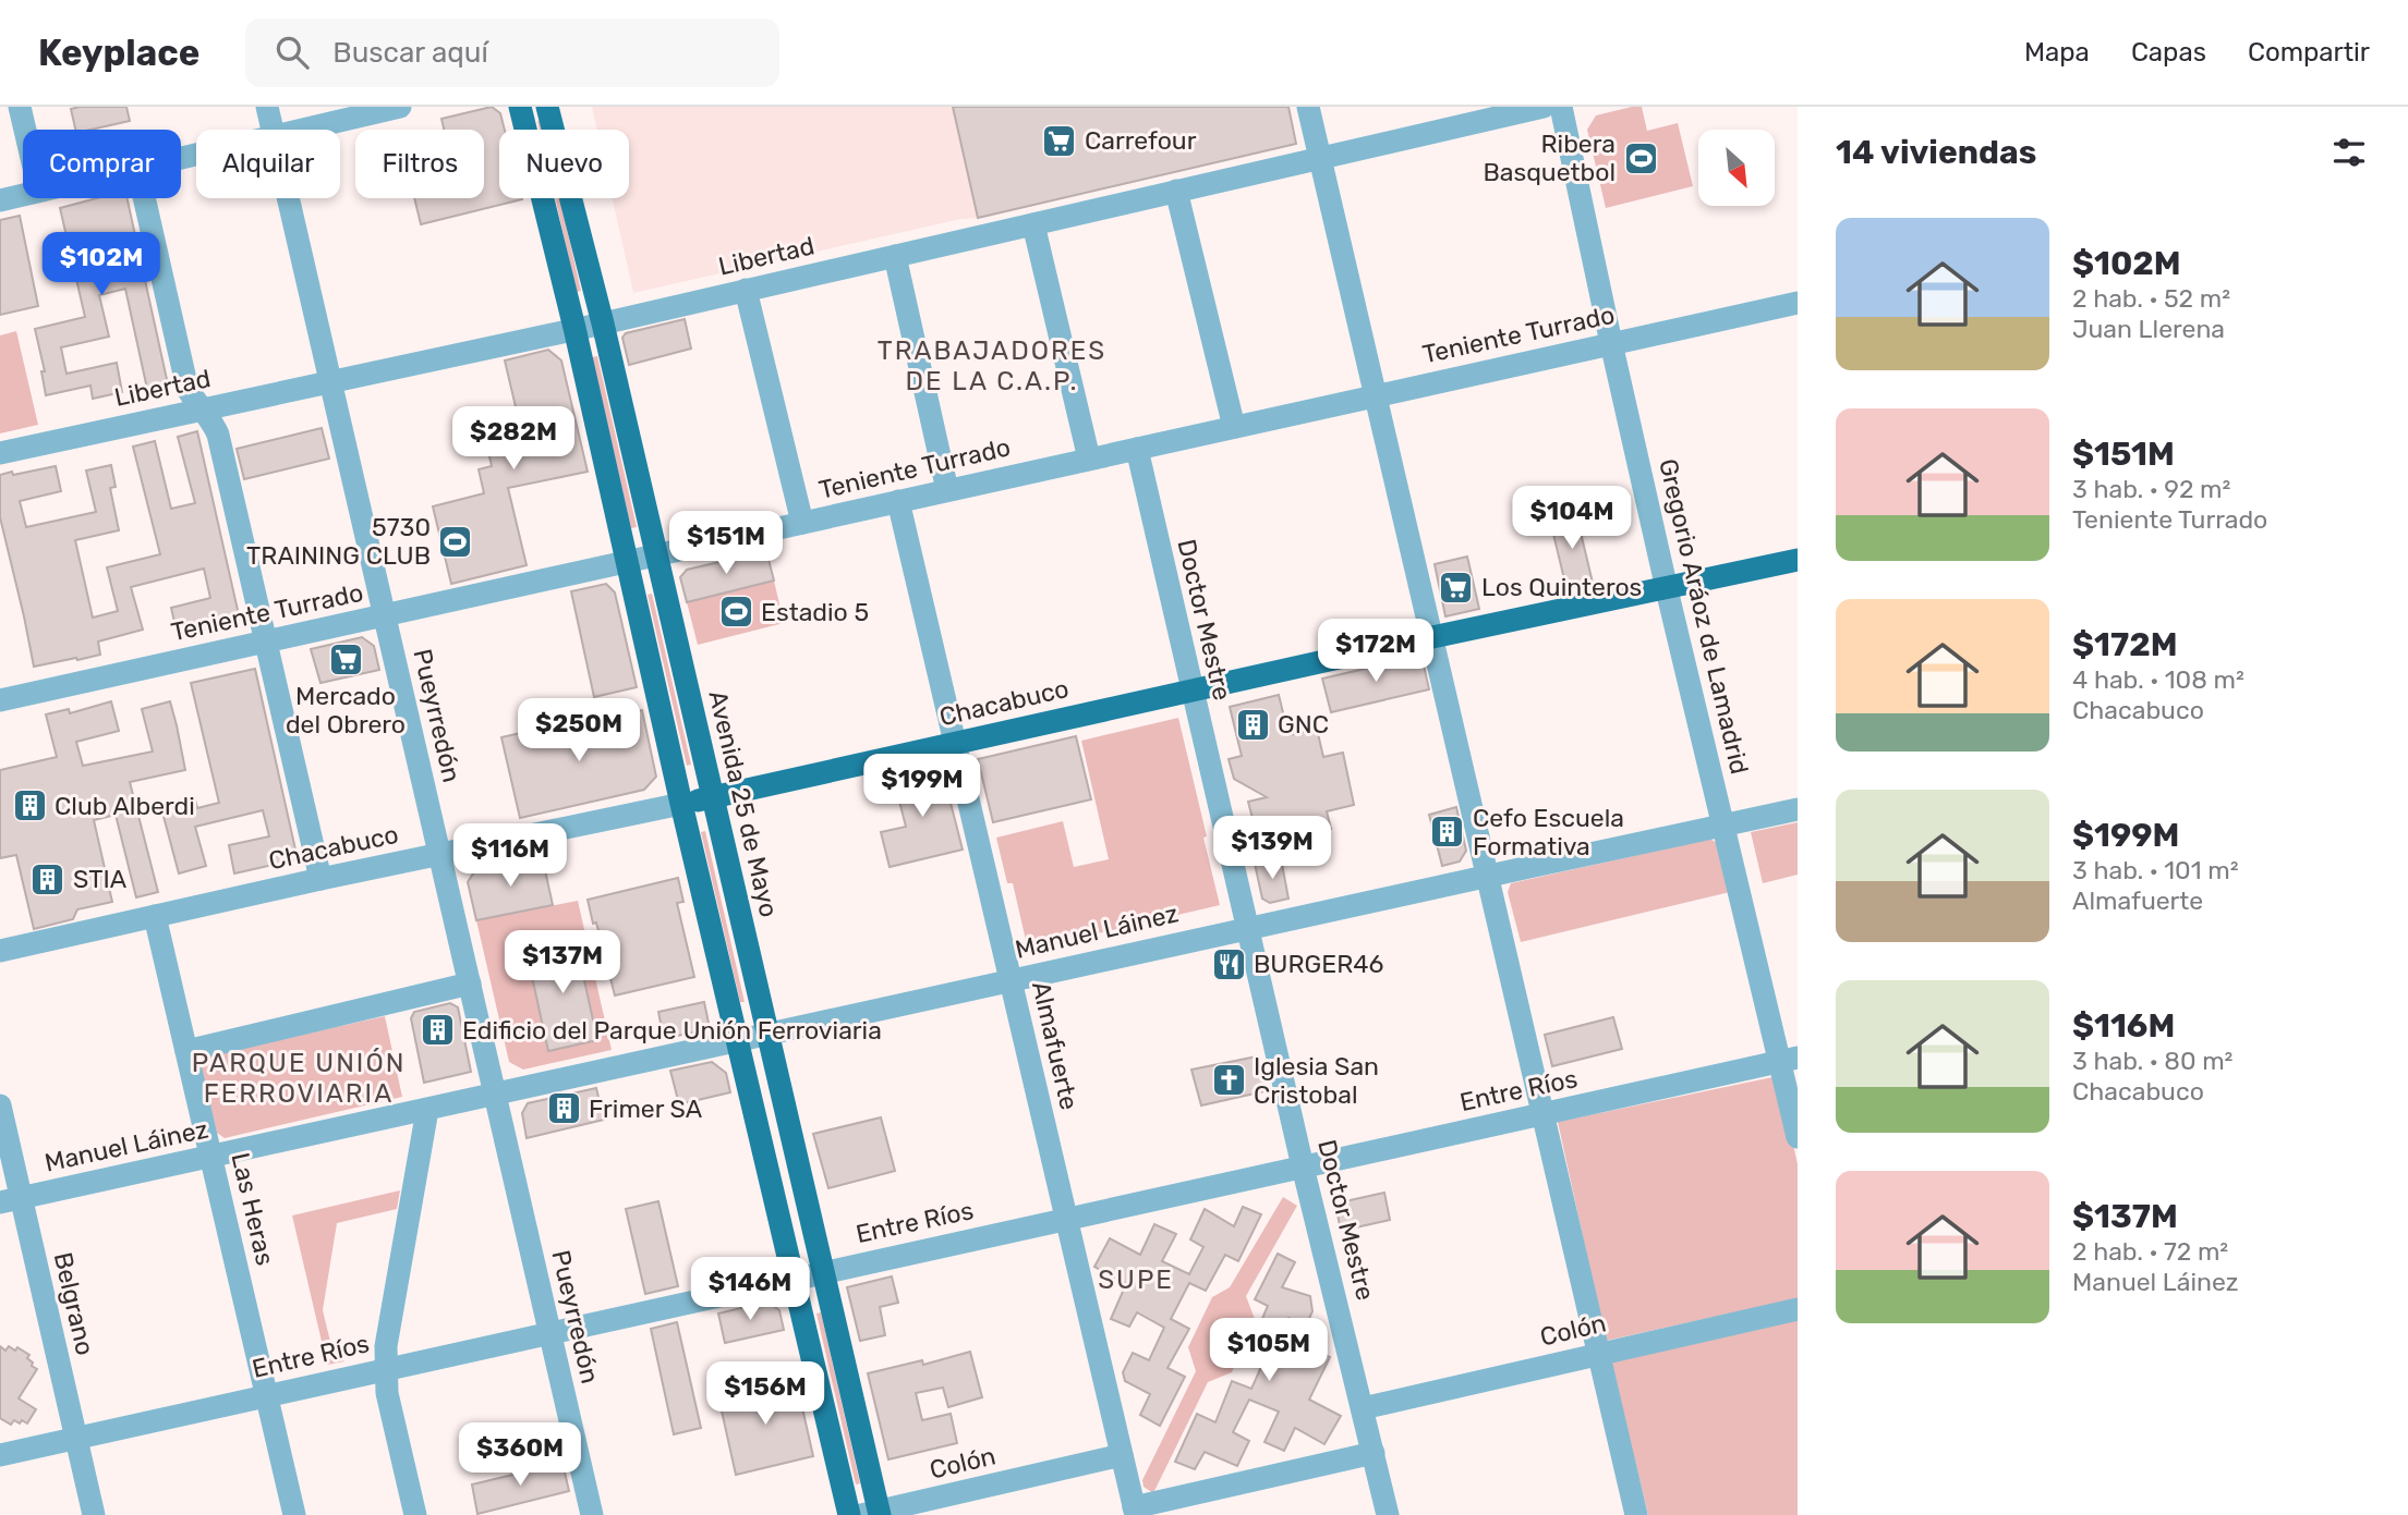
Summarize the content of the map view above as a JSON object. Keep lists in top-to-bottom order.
{
  "streets": {
    "main road": ["Chacabuco", "Avenida 25 de Mayo"],
    "street": [
      "Libertad",
      "Teniente Turrado",
      "Gregorio Aráoz de Lamadrid",
      "Doctor Mestre",
      "Pueyrredón",
      "Manuel Láinez",
      "Almafuerte",
      "Entre Ríos",
      "Las Heras",
      "Belgrano",
      "Colón"
    ]
  },
  "crossings": [
    ["Libertad", "Pueyrredón"],
    ["Libertad", "Avenida 25 de Mayo"],
    ["Teniente Turrado", "Gregorio Aráoz de Lamadrid"],
    ["Teniente Turrado", "Doctor Mestre"],
    ["Teniente Turrado", "Pueyrredón"],
    ["Teniente Turrado", "Avenida 25 de Mayo"],
    ["Teniente Turrado", "Almafuerte"],
    ["Gregorio Aráoz de Lamadrid", "Chacabuco"],
    ["Gregorio Aráoz de Lamadrid", "Manuel Láinez"],
    ["Gregorio Aráoz de Lamadrid", "Entre Ríos"],
    ["Doctor Mestre", "Chacabuco"],
    ["Doctor Mestre", "Manuel Láinez"],
    ["Doctor Mestre", "Entre Ríos"],
    ["Doctor Mestre", "Colón"],
    ["Chacabuco", "Pueyrredón"],
    ["Chacabuco", "Avenida 25 de Mayo"],
    ["Chacabuco", "Almafuerte"],
    ["Chacabuco", "Las Heras"],
    ["Pueyrredón", "Manuel Láinez"],
    ["Pueyrredón", "Entre Ríos"],
    ["Avenida 25 de Mayo", "Manuel Láinez"],
    ["Avenida 25 de Mayo", "Entre Ríos"],
    ["Avenida 25 de Mayo", "Colón"],
    ["Manuel Láinez", "Almafuerte"],
    ["Manuel Láinez", "Las Heras"],
    ["Manuel Láinez", "Belgrano"],
    ["Almafuerte", "Entre Ríos"],
    ["Almafuerte", "Colón"],
    ["Entre Ríos", "Las Heras"],
    ["Entre Ríos", "Belgrano"]
  ],
  "districts": ["TRABAJADORES DE LA C.A.P.", "PARQUE UNIÓN FERROVIARIA", "SUPE"],
  "places": {
    "supermarket": ["Carrefour", "Los Quinteros", "Mercado del Obrero"],
    "sports": ["Ribera Basquetbol", "5730 TRAINING CLUB", "Estadio 5"],
    "building": [
      "GNC",
      "Club Alberdi",
      "Cefo Escuela Formativa",
      "STIA",
      "Edificio del Parque Unión Ferroviaria",
      "Frimer SA"
    ],
    "restaurant": ["BURGER46"],
    "church": ["Iglesia San Cristobal"]
  },
  "north": "bottom right",
  "page": {
    "header": "Keyplace",
    "search": "Buscar aquí",
    "nav": ["Mapa", "Capas", "Compartir"],
    "heading": "14 viviendas",
    "chip": [
      "Comprar",
      "Alquilar",
      "Filtros",
      "Nuevo"
    ],
    "list": [
      {
        "name": "$102M",
        "note": "2 hab. · 52 m² · Juan Llerena"
      },
      {
        "name": "$151M",
        "note": "3 hab. · 92 m² · Teniente Turrado"
      },
      {
        "name": "$172M",
        "note": "4 hab. · 108 m² · Chacabuco"
      },
      {
        "name": "$199M",
        "note": "3 hab. · 101 m² · Almafuerte"
      },
      {
        "name": "$116M",
        "note": "3 hab. · 80 m² · Chacabuco"
      },
      {
        "name": "$137M",
        "note": "2 hab. · 72 m² · Manuel Láinez"
      }
    ],
    "price": [
      "$102M",
      "$282M",
      "$104M",
      "$151M",
      "$172M",
      "$250M",
      "$199M",
      "$139M",
      "$116M",
      "$137M",
      "$146M",
      "$105M",
      "$156M",
      "$360M"
    ]
  }
}
